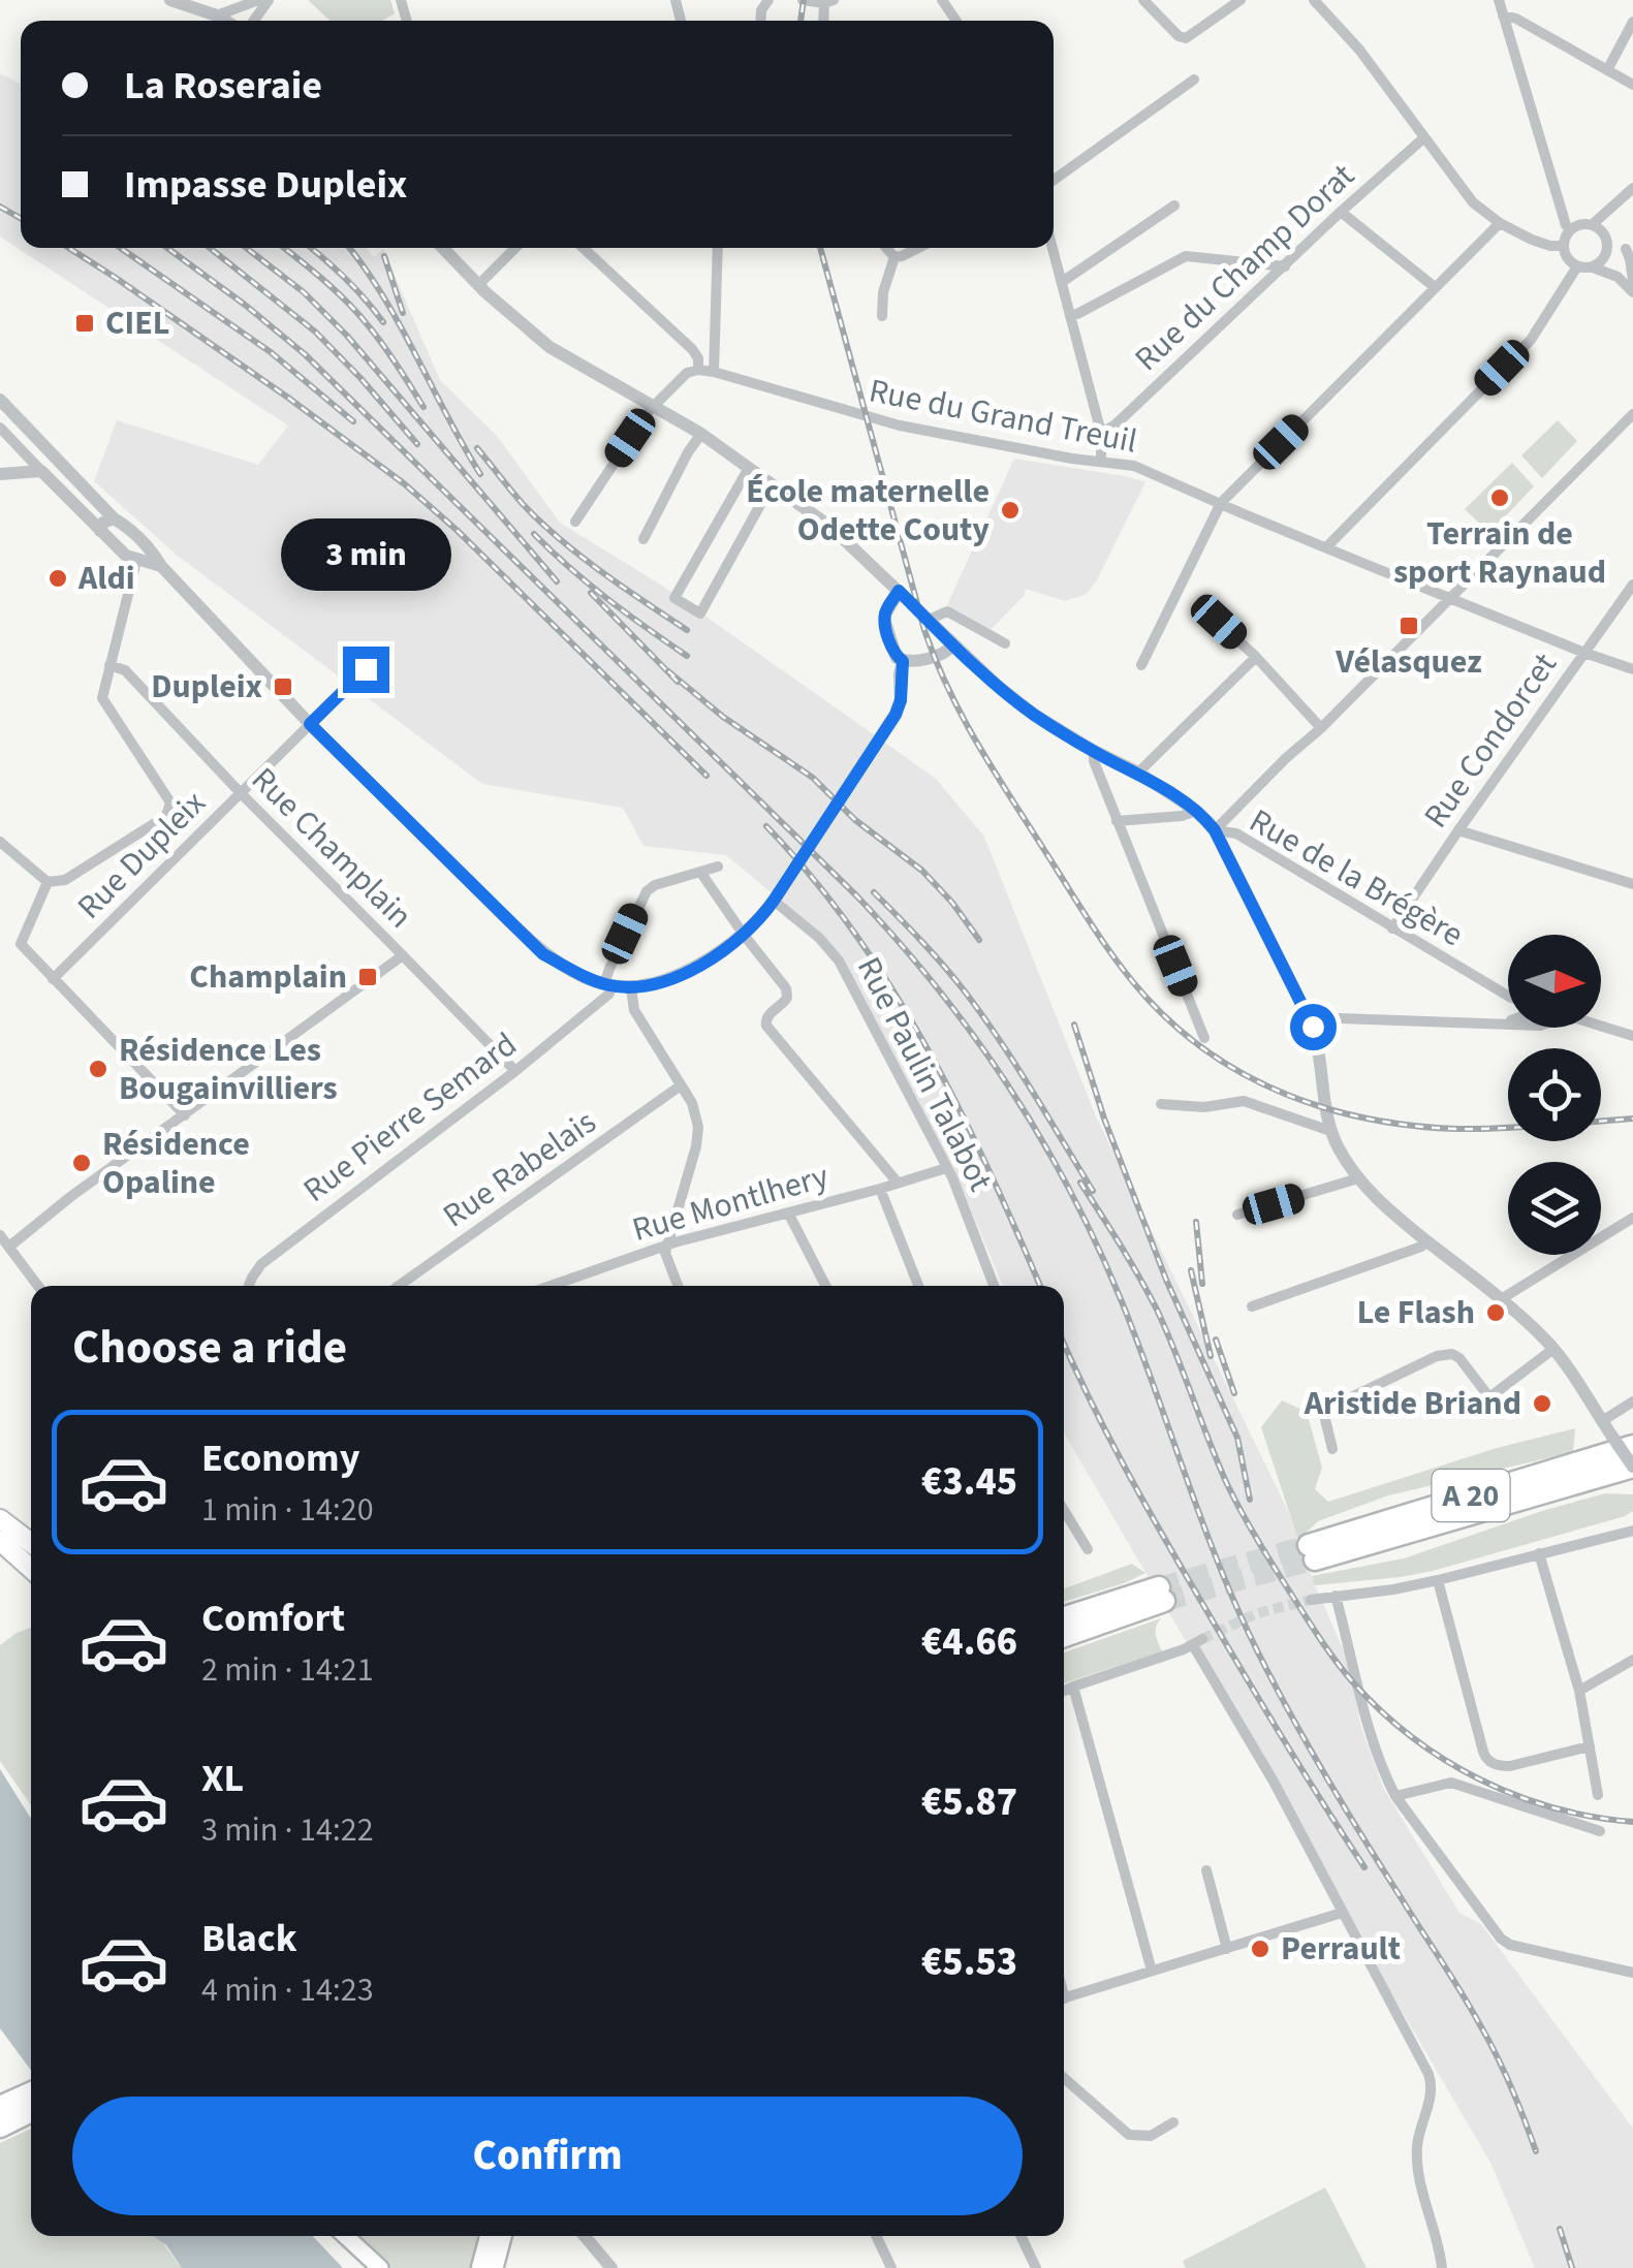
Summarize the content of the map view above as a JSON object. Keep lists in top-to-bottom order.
{
  "streets": {
    "highway": ["A 20"],
    "street": [
      "Rue du Champ Dorat",
      "Rue du Grand Treuil",
      "Rue Condorcet",
      "Rue Champlain",
      "Rue Dupleix",
      "Rue de la Brégère",
      "Rue Paulin Talabot",
      "Rue Pierre Semard",
      "Rue Rabelais",
      "Rue Montlhery"
    ]
  },
  "crossings": [
    ["Rue du Grand Treuil", "Rue Condorcet"],
    ["Rue Condorcet", "Rue de la Brégère"],
    ["Rue Champlain", "Rue Dupleix"],
    ["Rue Champlain", "Rue Pierre Semard"],
    ["Rue Paulin Talabot", "Rue Montlhery"]
  ],
  "places": {
    "transit": [
      "CIEL",
      "Vélasquez",
      "Dupleix",
      "Champlain"
    ],
    "other": [
      "Terrain de sport Raynaud",
      "École maternelle Odette Couty",
      "Aldi",
      "Résidence Les Bougainvilliers",
      "Résidence Opaline",
      "Le Flash",
      "Aristide Briand",
      "Perrault"
    ]
  },
  "north": "right",
  "page": {
    "banner": ["La Roseraie", "Impasse Dupleix"],
    "bubble": "3 min",
    "heading": "Choose a ride",
    "list": [
      {
        "name": "Economy",
        "note": "1 min · 14:20",
        "value": "€3.45"
      },
      {
        "name": "Comfort",
        "note": "2 min · 14:21",
        "value": "€4.66"
      },
      {
        "name": "XL",
        "note": "3 min · 14:22",
        "value": "€5.87"
      },
      {
        "name": "Black",
        "note": "4 min · 14:23",
        "value": "€5.53"
      }
    ],
    "buttons": "Confirm"
  }
}
